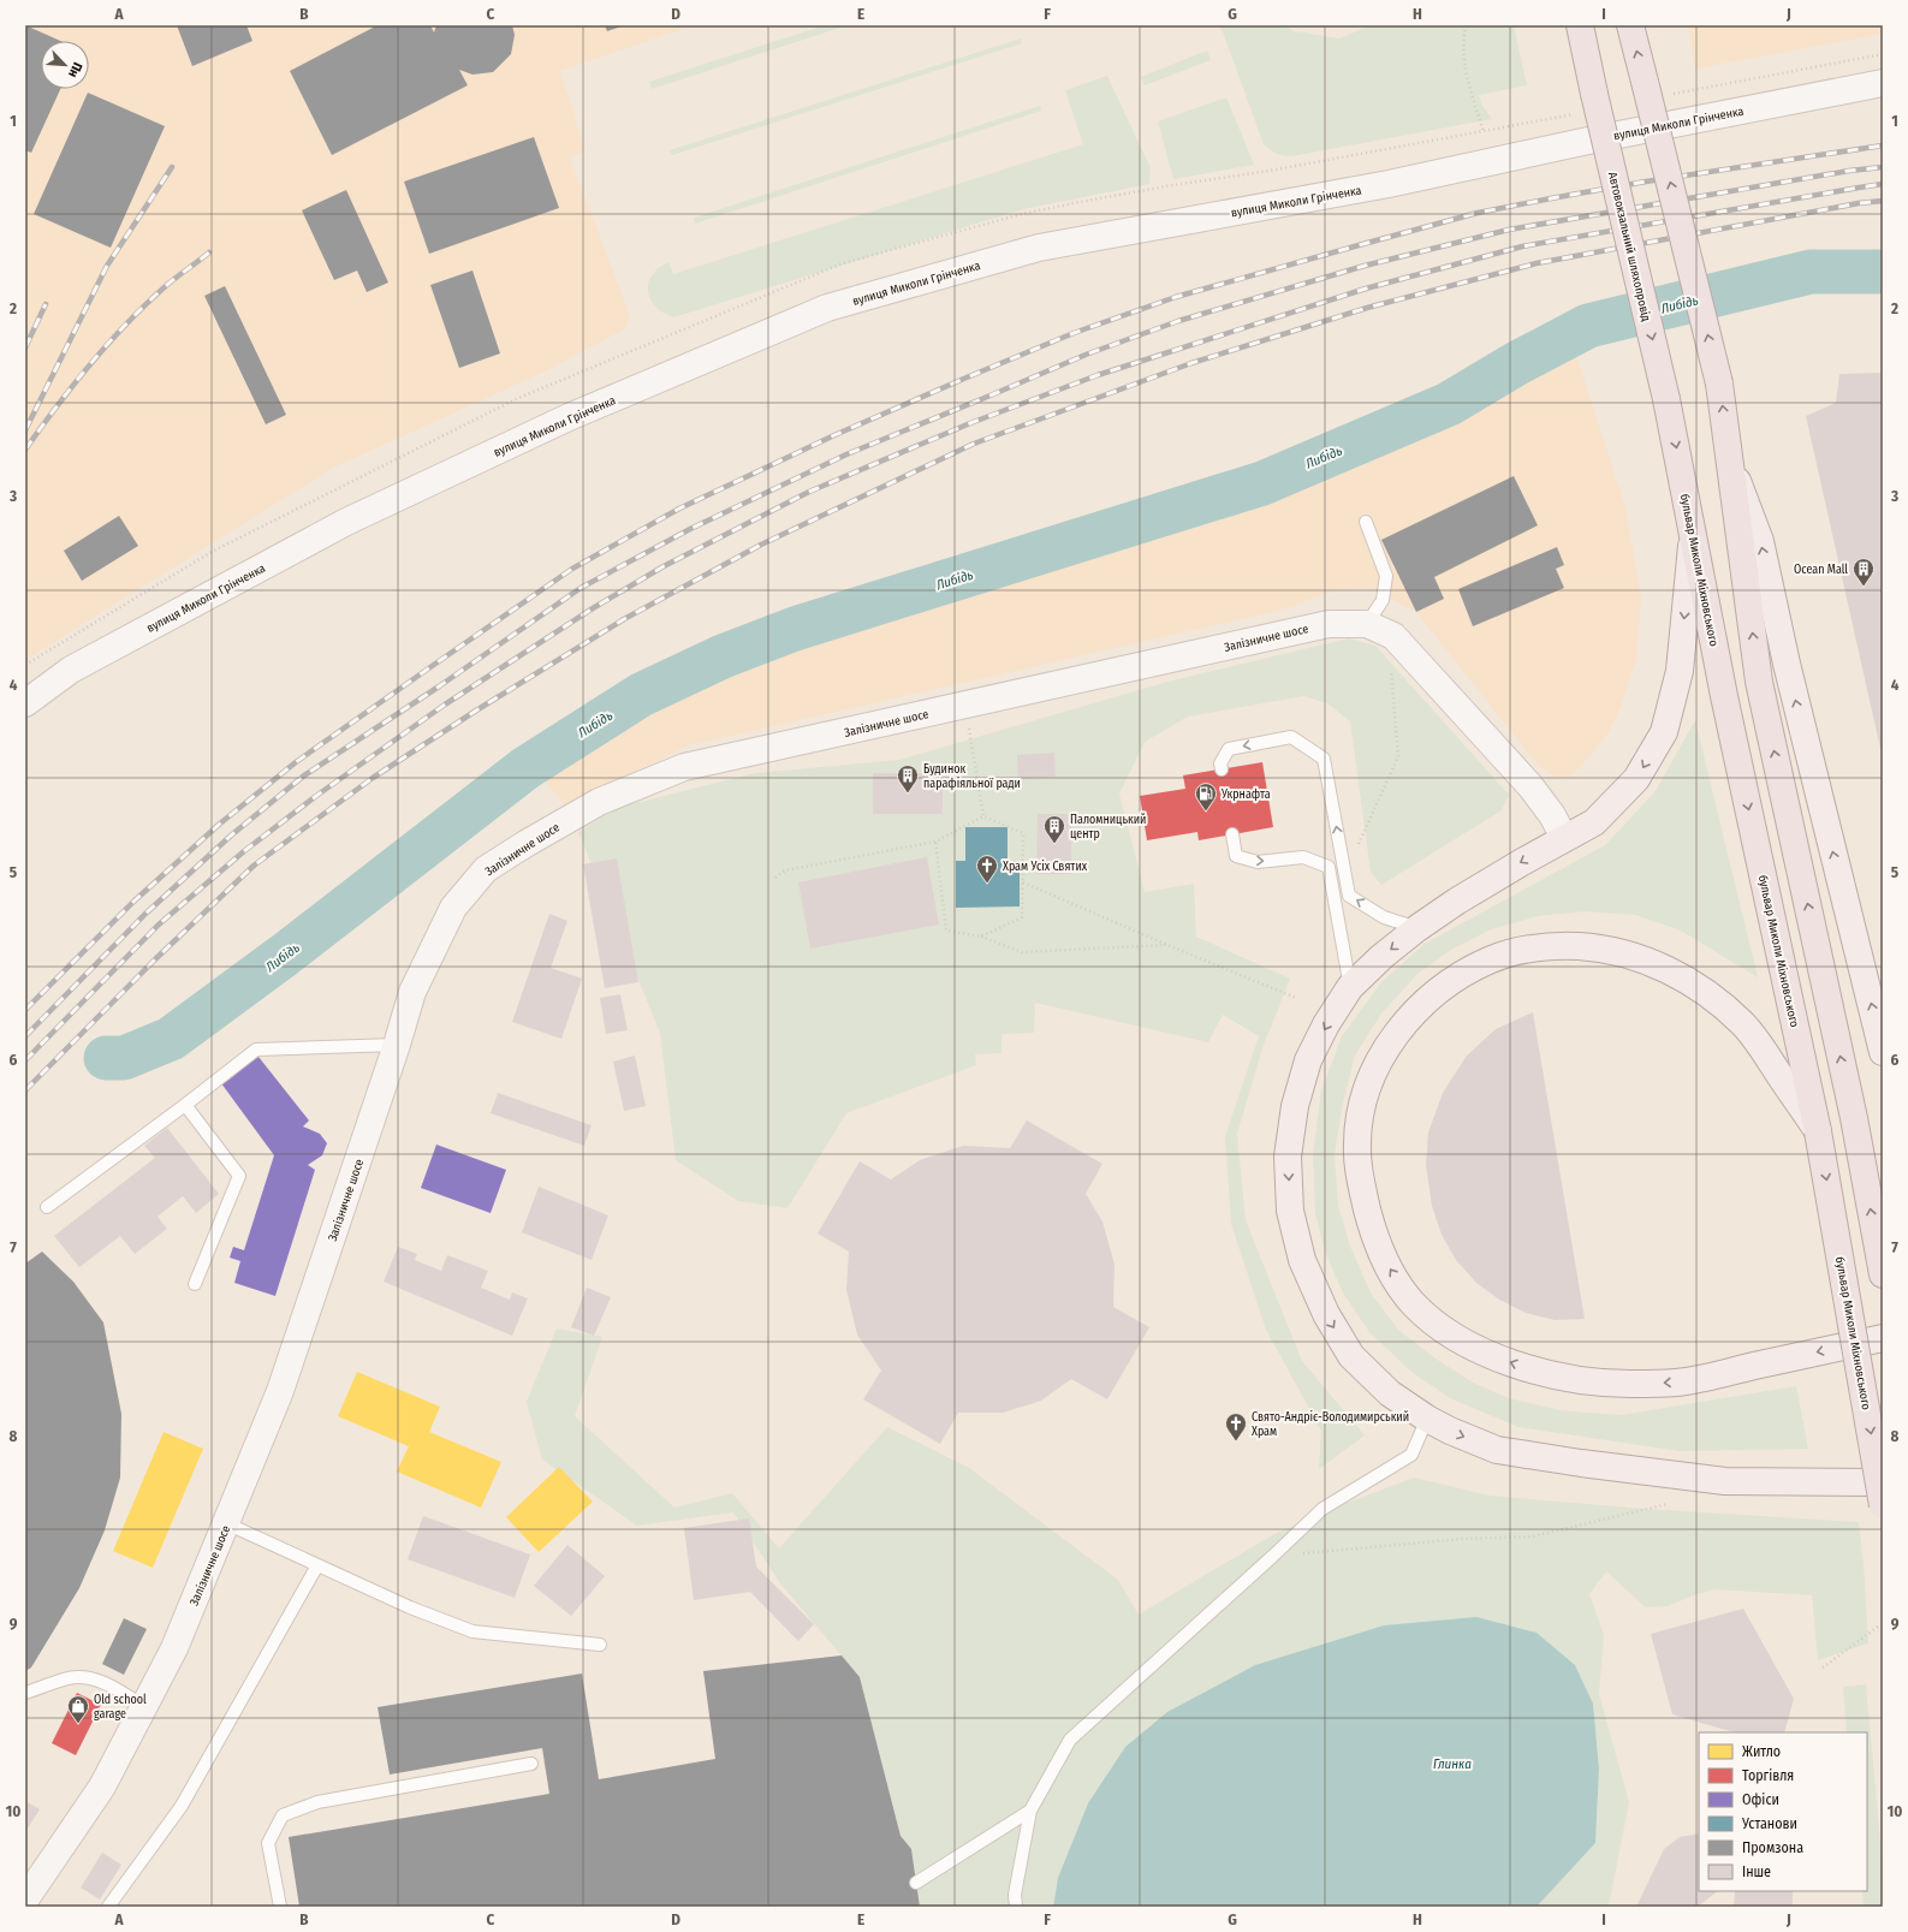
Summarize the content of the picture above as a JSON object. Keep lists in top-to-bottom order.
{
  "streets": {
    "highway": ["Автовокзальний шляхопровід", "бульвар Миколи Міхновського"],
    "street": ["вулиця Миколи Грінченка", "Залізничне шосе"]
  },
  "crossings": [
    ["Автовокзальний шляхопровід", "бульвар Миколи Міхновського"]
  ],
  "water": ["Либідь", "Глинка"],
  "places": {
    "building": ["Ocean Mall", "Будинок парафіяльної ради", "Паломницький центр"],
    "fuel station": ["Укрнафта"],
    "church": ["Храм Усіх Святих", "Свято-Андріє-Володимирський Храм"],
    "shop": ["Old school garage"]
  },
  "legend": [
    "Житло",
    "Торгівля",
    "Офіси",
    "Установи",
    "Промзона",
    "Інше"
  ],
  "north": "bottom right",
  "grid": {
    "columns": [
      "A",
      "B",
      "C",
      "D",
      "E",
      "F",
      "G",
      "H",
      "I",
      "J"
    ],
    "rows": [
      "1",
      "2",
      "3",
      "4",
      "5",
      "6",
      "7",
      "8",
      "9",
      "10"
    ]
  }
}
